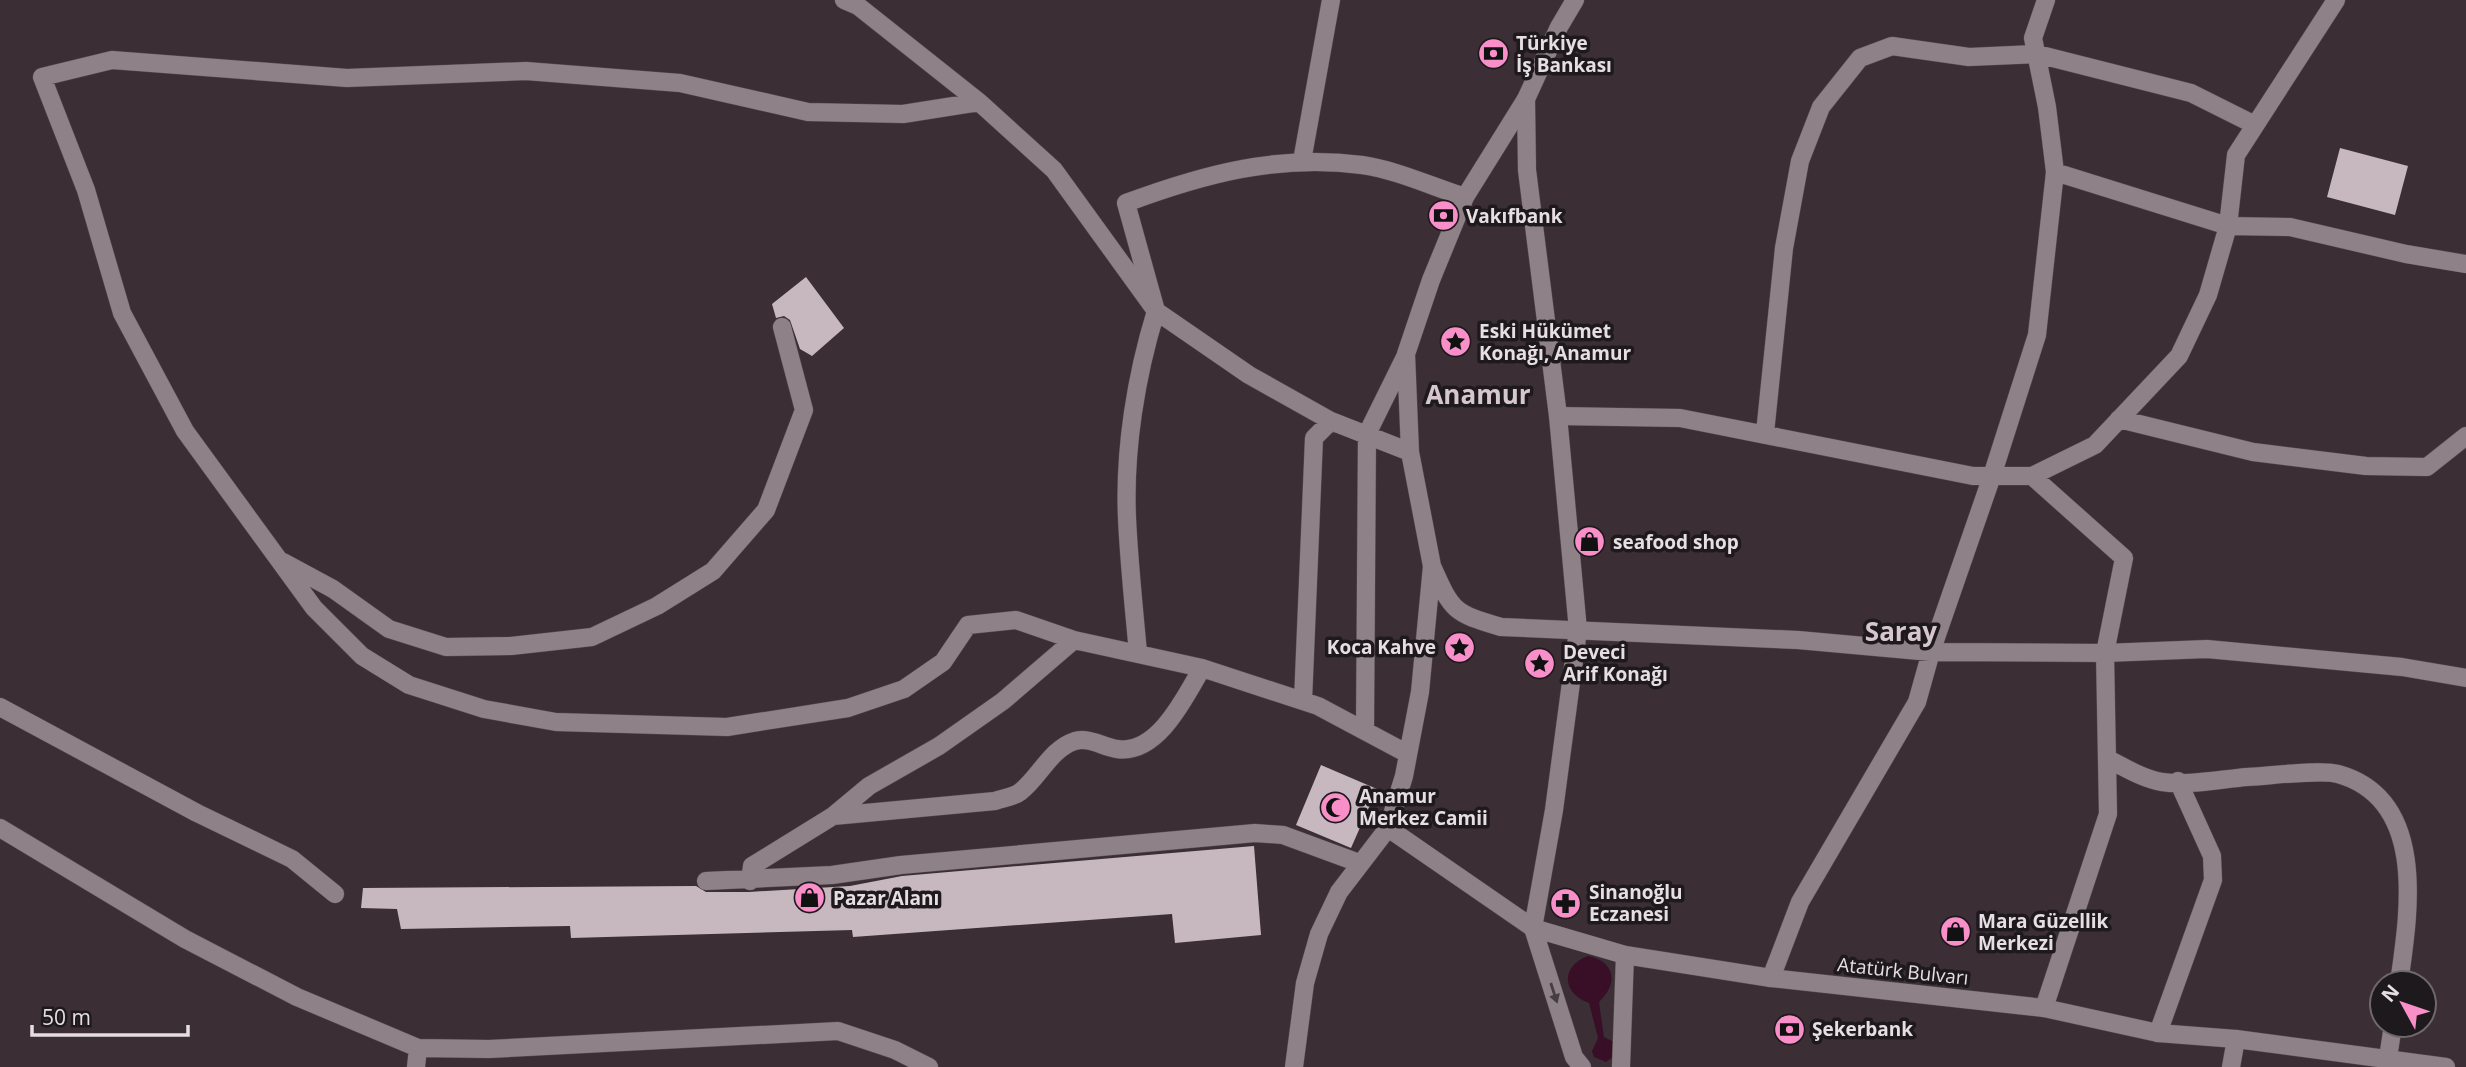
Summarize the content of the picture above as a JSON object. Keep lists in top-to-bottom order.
{
  "streets": {
    "street": ["Atatürk Bulvarı"]
  },
  "districts": ["Anamur", "Saray"],
  "places": {
    "bank": ["Türkiye İş Bankası", "Vakıfbank", "Şekerbank"],
    "place": ["Eski Hükümet Konağı, Anamur", "Koca Kahve", "Deveci Arif Konağı"],
    "shop": ["seafood shop", "Pazar Alanı", "Mara Güzellik Merkezi"],
    "mosque": ["Anamur Merkez Camii"],
    "pharmacy": ["Sinanoğlu Eczanesi"]
  },
  "scale_bar": "50 m",
  "north": "top left"
}
